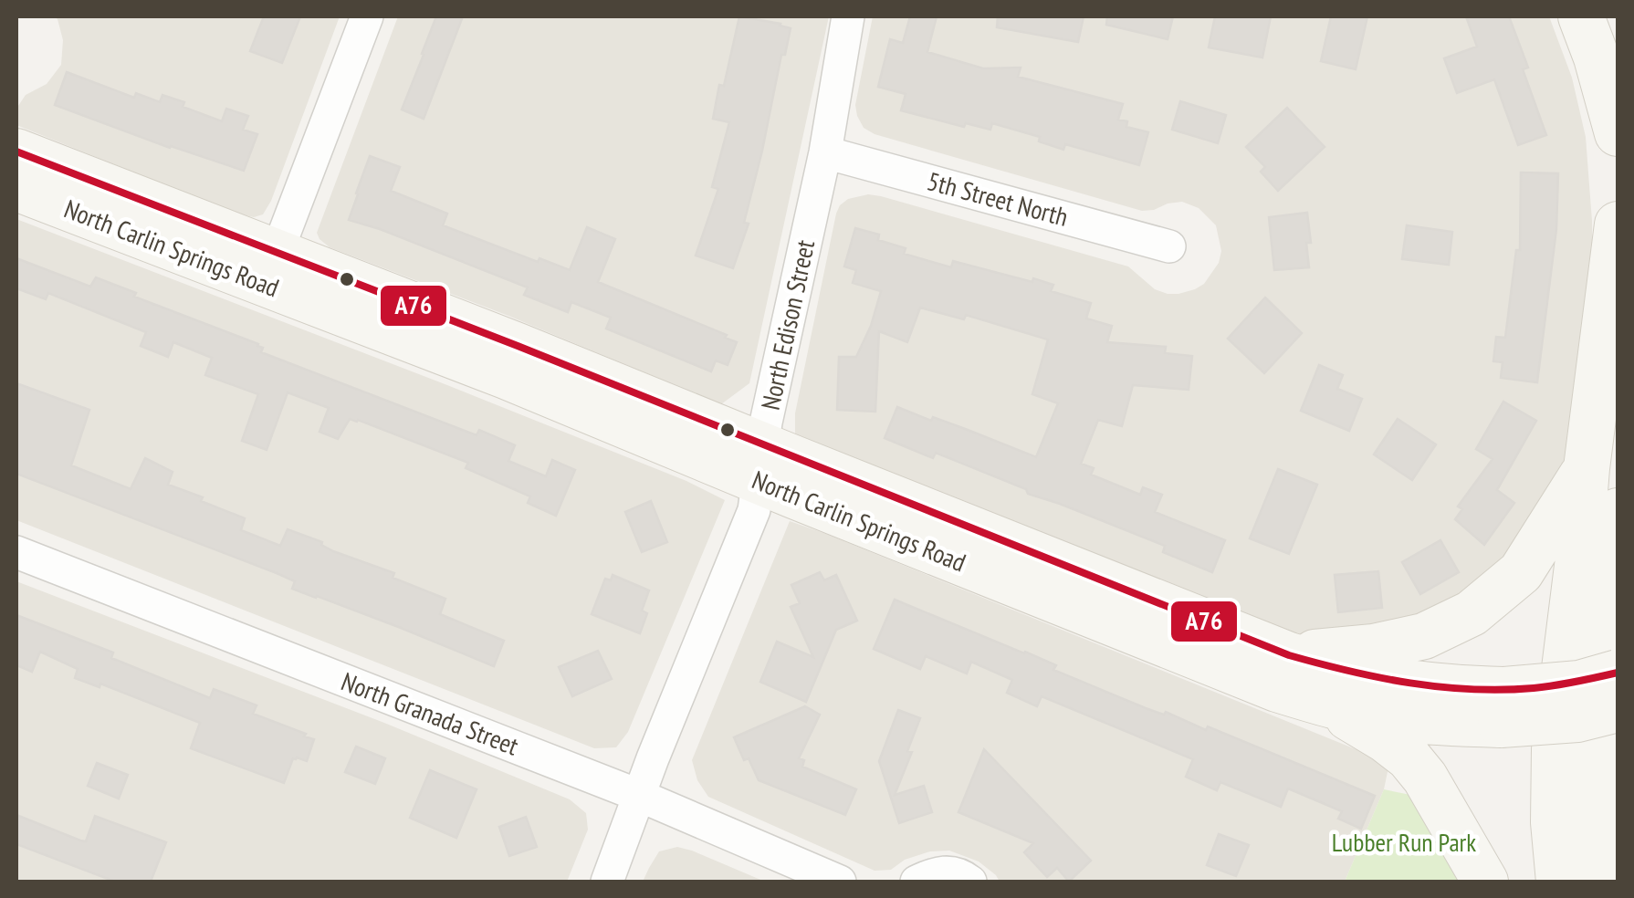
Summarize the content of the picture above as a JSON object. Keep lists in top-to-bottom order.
{
  "streets": {
    "main road": ["North Carlin Springs Road"],
    "street": ["5th Street North", "North Edison Street", "North Granada Street"]
  },
  "crossings": [
    ["5th Street North", "North Edison Street"],
    ["North Carlin Springs Road", "North Edison Street"],
    ["North Edison Street", "North Granada Street"]
  ],
  "parks": ["Lubber Run Park"],
  "lines": ["transit line A76"]
}
